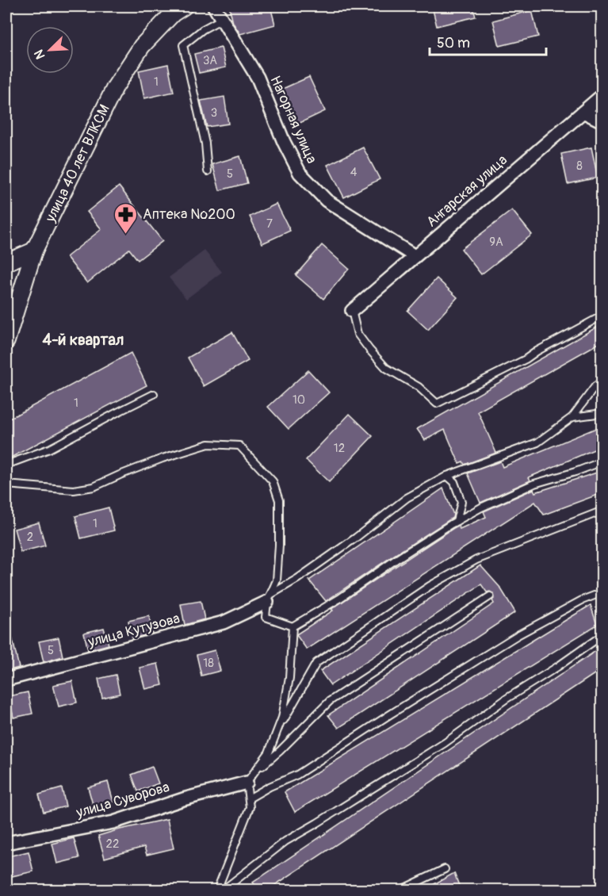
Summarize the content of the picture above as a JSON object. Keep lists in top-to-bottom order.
{
  "streets": {
    "street": [
      "Нагорная улица",
      "улица 40 лет ВЛКСМ",
      "Ангарская улица",
      "улица Кутузова",
      "улица Суворова"
    ]
  },
  "crossings": [
    ["Нагорная улица", "Ангарская улица"]
  ],
  "districts": ["4-й квартал"],
  "places": {
    "pharmacy": ["Аптека №200"]
  },
  "house_numbers": [
    "3А",
    "1",
    "3",
    "8",
    "4",
    "5",
    "7",
    "9А",
    "10",
    "1",
    "12",
    "1",
    "2",
    "5",
    "18",
    "22"
  ],
  "scale_bar": "50 m",
  "north": "bottom left"
}
